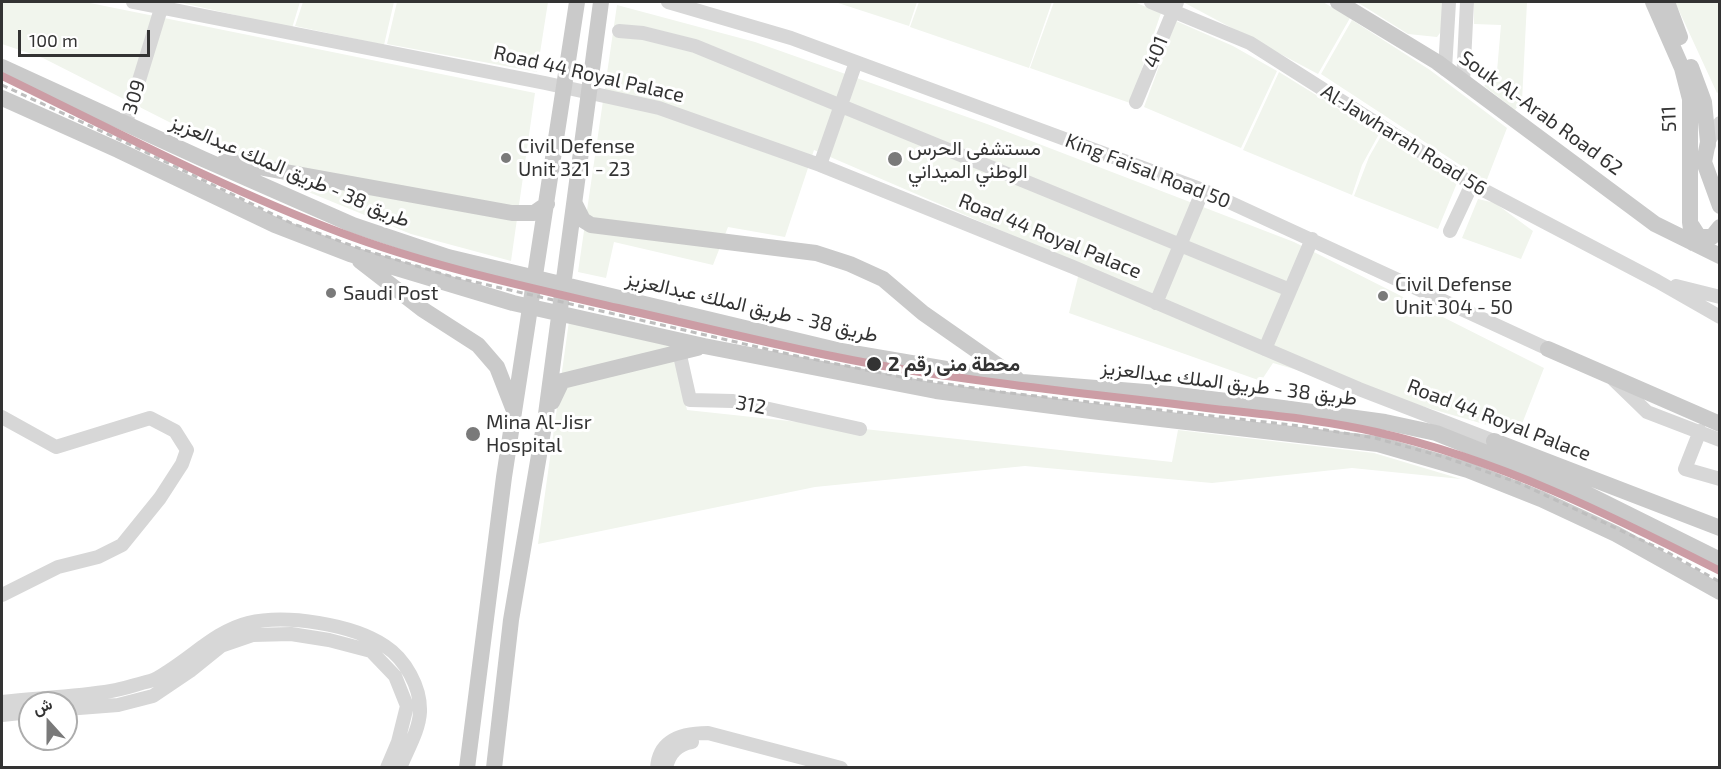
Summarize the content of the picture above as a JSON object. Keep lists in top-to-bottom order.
{
  "streets": {
    "main road": [
      "Road 44 Royal Palace",
      "Souk Al-Arab Road 62",
      "511",
      "طريق 38 - طريق الملك عبدالعزيز"
    ],
    "street": [
      "401",
      "309",
      "Al-Jawharah Road 56",
      "King Faisal Road 50",
      "312"
    ]
  },
  "crossings": [
    ["401", "Al-Jawharah Road 56"],
    ["Road 44 Royal Palace", "309"],
    ["309", "طريق 38 - طريق الملك عبدالعزيز"],
    ["Souk Al-Arab Road 62", "511"]
  ],
  "places": [
    "Civil Defense Unit 321 - 23",
    "مستشفى الحرس الوطني الميداني",
    "Saudi Post",
    "Civil Defense Unit 304 - 50",
    "محطة منى رقم 2",
    "Mina Al-Jisr Hospital"
  ],
  "scale_bar": "100 m",
  "north": "top"
}
